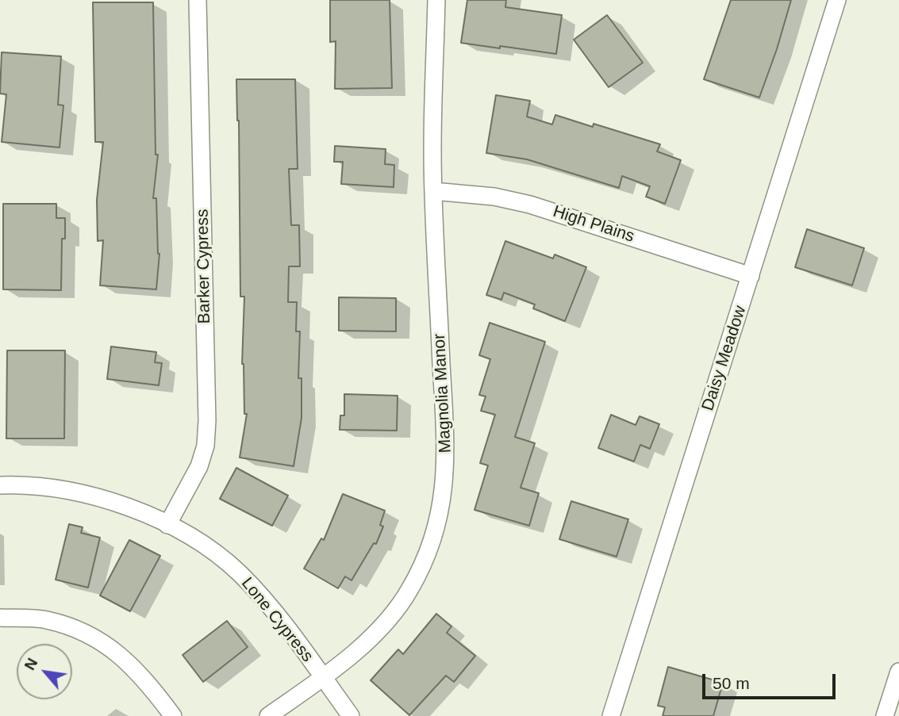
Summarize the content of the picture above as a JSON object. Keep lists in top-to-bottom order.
{
  "streets": {
    "street": [
      "High Plains",
      "Barker Cypress",
      "Daisy Meadow",
      "Magnolia Manor",
      "Lone Cypress"
    ]
  },
  "crossings": [
    ["High Plains", "Daisy Meadow"],
    ["High Plains", "Magnolia Manor"],
    ["Barker Cypress", "Lone Cypress"],
    ["Magnolia Manor", "Lone Cypress"]
  ],
  "scale_bar": "50 m",
  "north": "top left"
}
